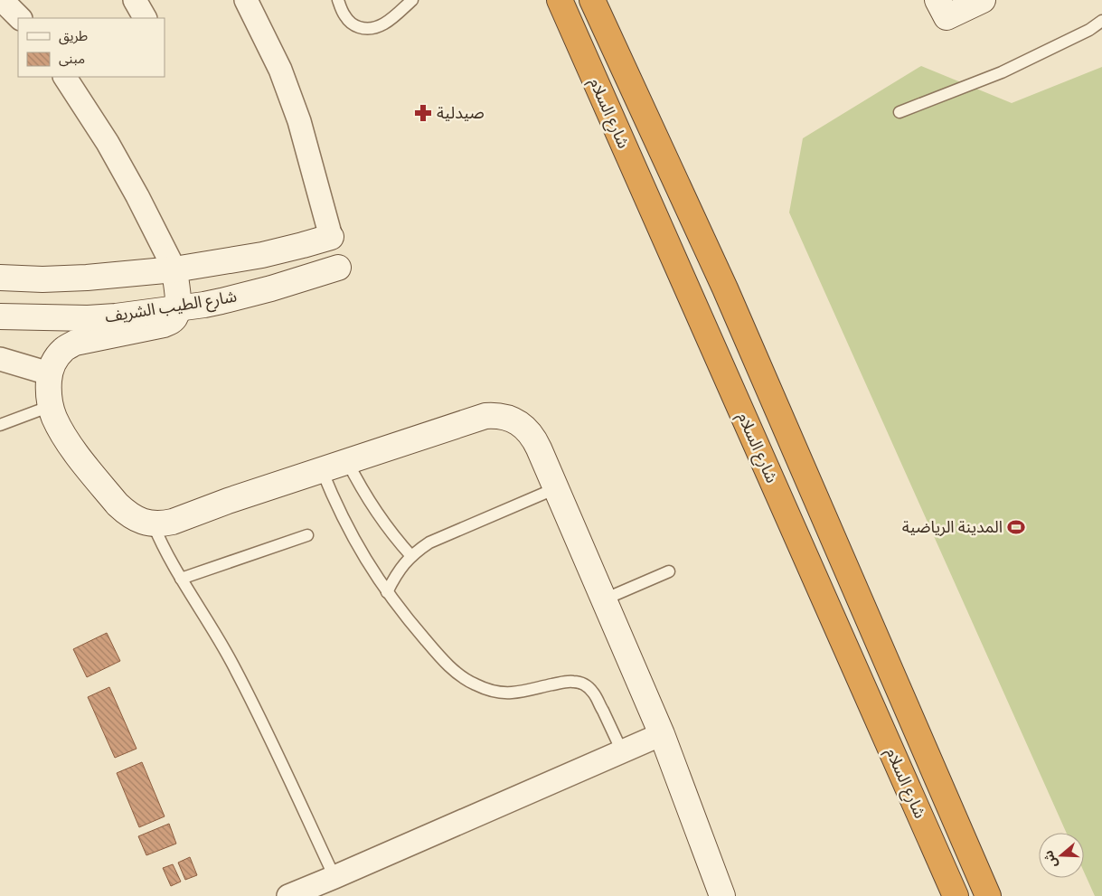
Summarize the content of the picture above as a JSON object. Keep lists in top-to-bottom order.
{
  "streets": {
    "highway": ["شارع السلام"],
    "main road": ["شارع الطيب الشريف"]
  },
  "places": {
    "pharmacy": ["صيدلية"],
    "sports": ["المدينة الرياضية"]
  },
  "legend": ["طريق", "مبنى"],
  "north": "left"
}
